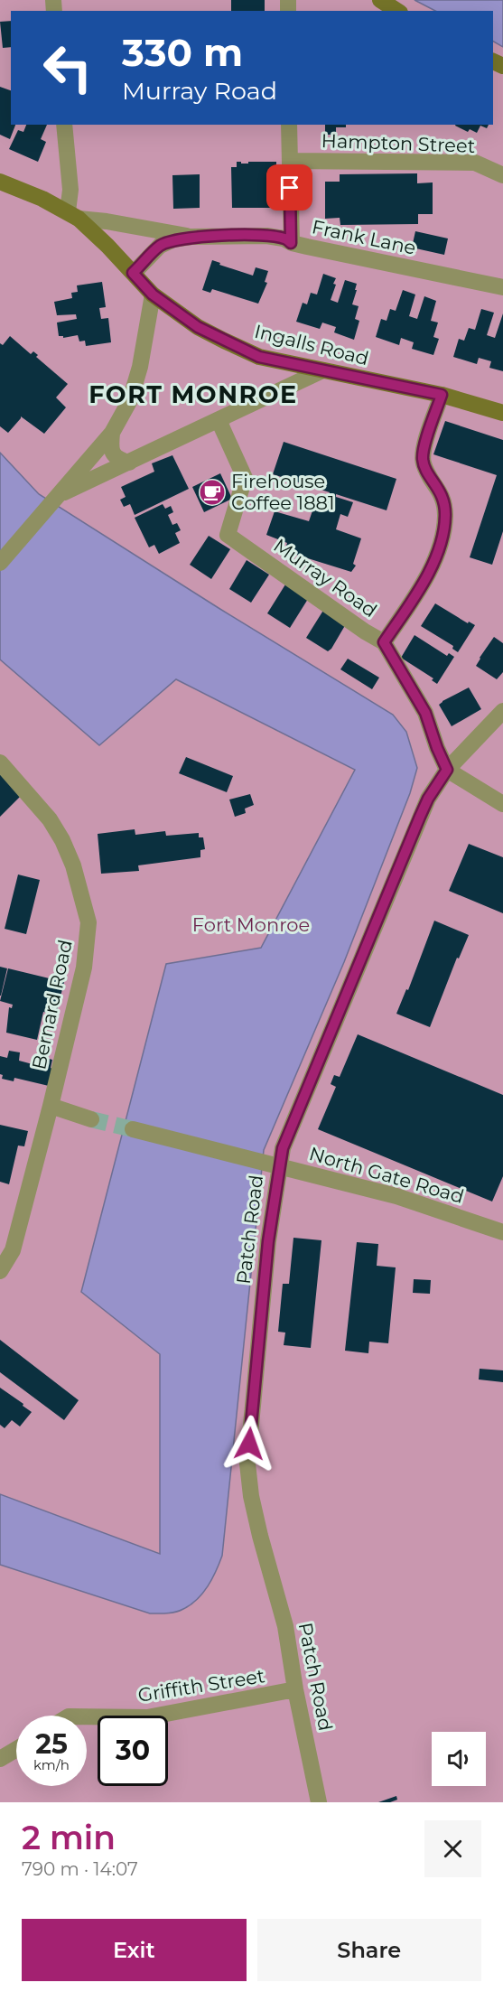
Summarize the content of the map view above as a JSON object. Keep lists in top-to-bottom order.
{
  "streets": {
    "street": [
      "Hampton Street",
      "Frank Lane",
      "Ingalls Road",
      "Murray Road",
      "Bernard Road",
      "North Gate Road",
      "Patch Road",
      "Griffith Street"
    ]
  },
  "crossings": [
    ["Frank Lane", "Ingalls Road"],
    ["Murray Road", "Patch Road"],
    ["North Gate Road", "Patch Road"],
    ["Patch Road", "Griffith Street"]
  ],
  "districts": ["FORT MONROE"],
  "parks": ["Fort Monroe"],
  "places": {
    "cafe": ["Firehouse Coffee 1881"]
  },
  "page": {
    "turn": ["330 m", "Murray Road"],
    "speed": "25 km/h",
    "limit": "30",
    "heading": ["2 min", "790 m · 14:07"],
    "buttons": ["Exit", "Share"]
  }
}
